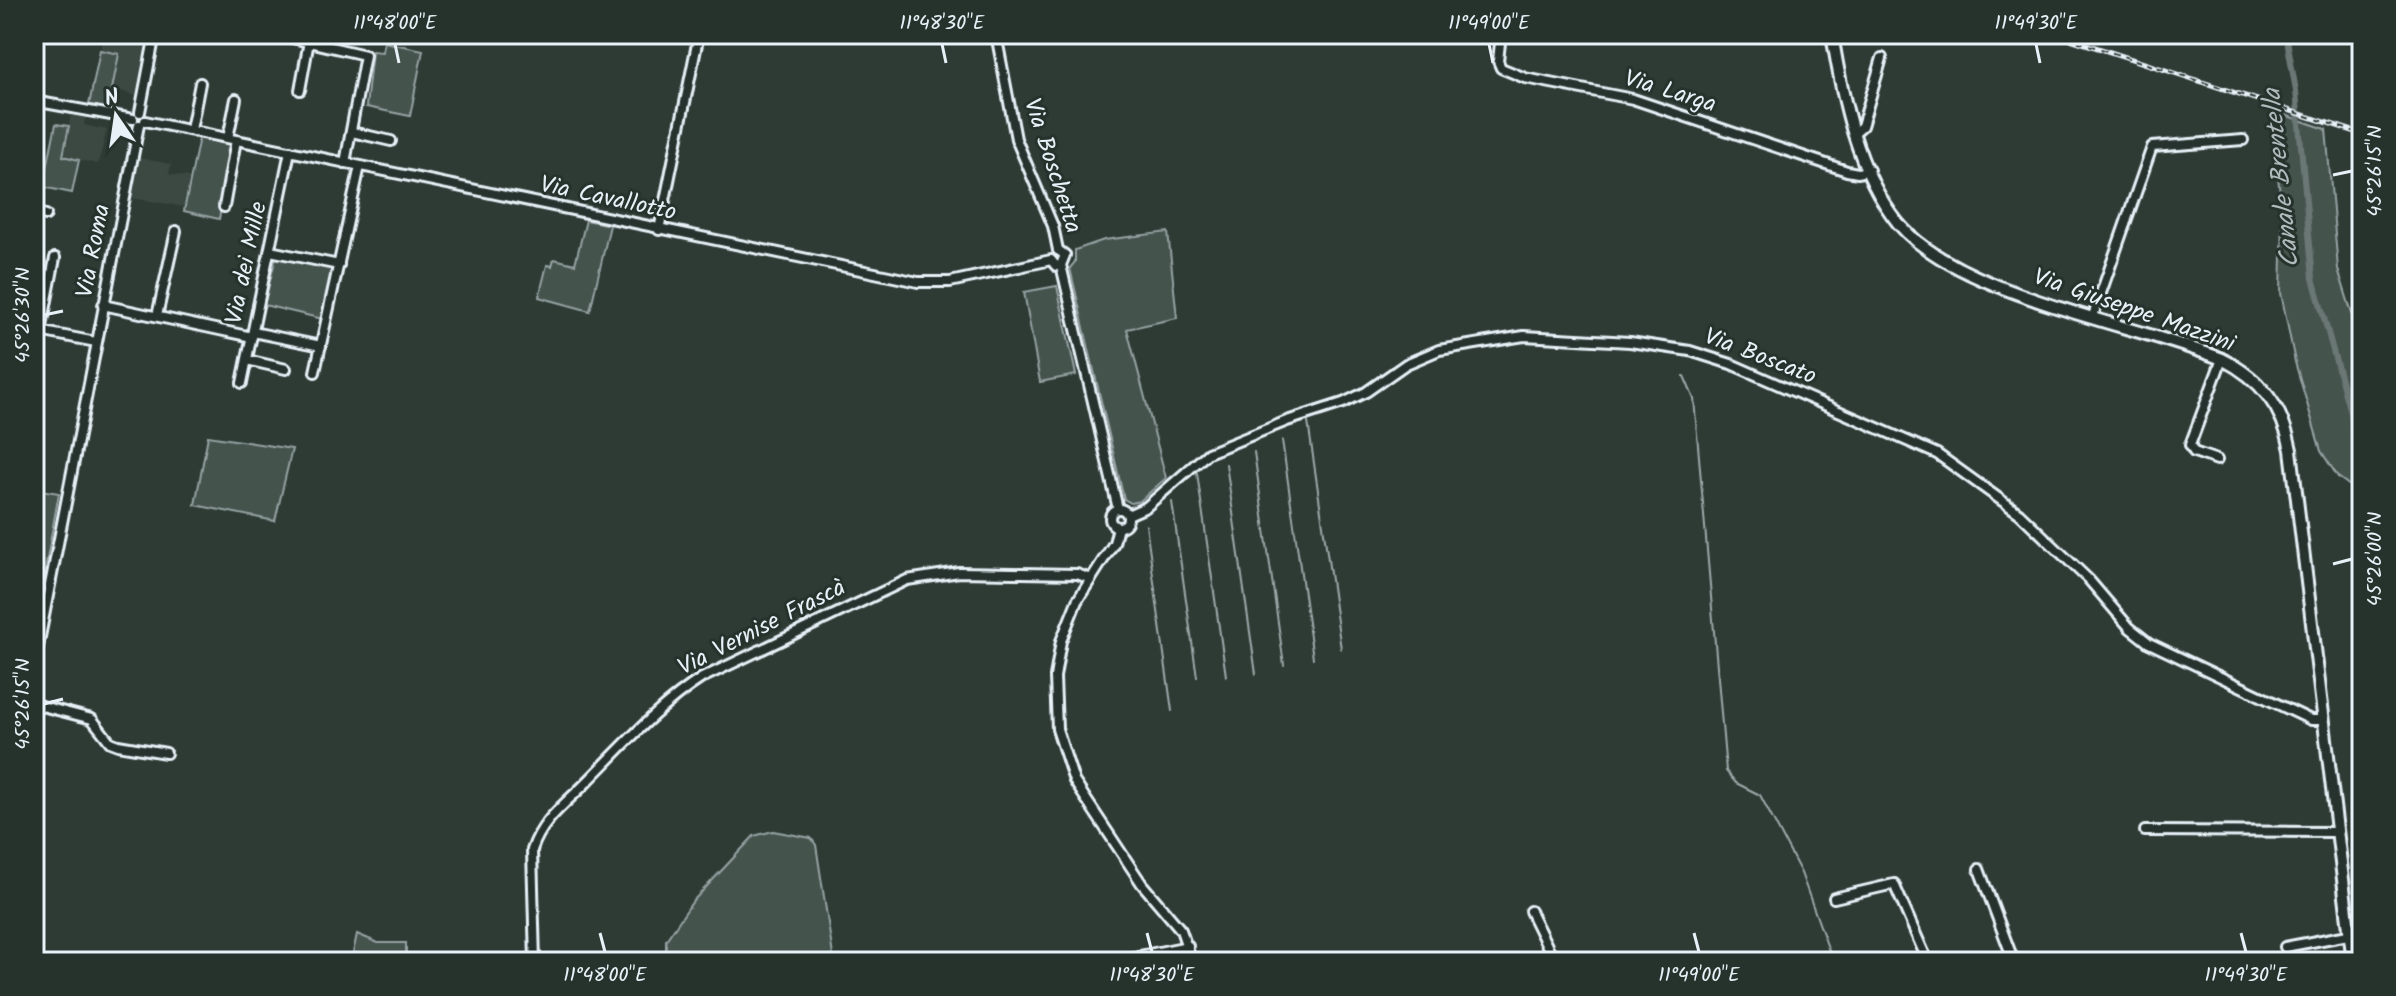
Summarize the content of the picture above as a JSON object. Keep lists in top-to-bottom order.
{
  "streets": {
    "main road": ["Via Giuseppe Mazzini"],
    "street": [
      "Via Larga",
      "Via Boschetta",
      "Via Cavallotto",
      "Via Roma",
      "Via dei Mille",
      "Via Boscato",
      "Via Vernise Frascà"
    ]
  },
  "crossings": [
    ["Via Larga", "Via Giuseppe Mazzini"],
    ["Via Boschetta", "Via Cavallotto"],
    ["Via Cavallotto", "Via Roma"],
    ["Via Cavallotto", "Via dei Mille"],
    ["Via Giuseppe Mazzini", "Via Boscato"]
  ],
  "water": ["Canale Brentella"],
  "north": "top",
  "coordinates": [
    "11°48'00\"E",
    "11°48'30\"E",
    "11°49'00\"E",
    "11°49'30\"E",
    "45°26'15\"N",
    "45°26'30\"N",
    "45°26'00\"N"
  ]
}
